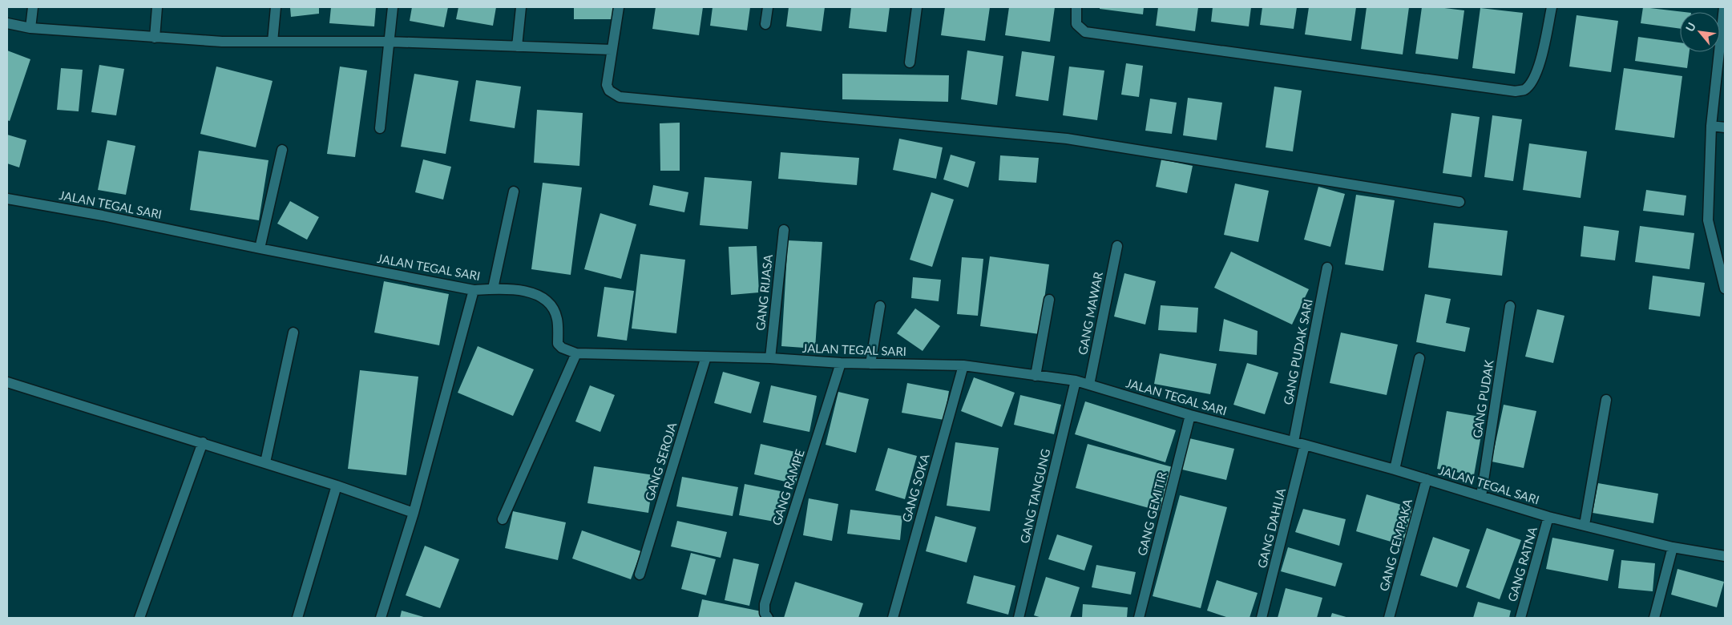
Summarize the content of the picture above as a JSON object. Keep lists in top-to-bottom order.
{
  "streets": {
    "street": [
      "JALAN TEGAL SARI",
      "GANG RIJASA",
      "GANG MAWAR",
      "GANG PUDAK SARI",
      "GANG PUDAK",
      "GANG SEROJA",
      "GANG RAMPE",
      "GANG SOKA",
      "GANG TANGUNG",
      "GANG GEMITIR",
      "GANG DAHLIA",
      "GANG CEMPAKA",
      "GANG RATNA"
    ]
  },
  "crossings": [
    ["JALAN TEGAL SARI", "GANG RIJASA"],
    ["JALAN TEGAL SARI", "GANG MAWAR"],
    ["JALAN TEGAL SARI", "GANG PUDAK SARI"],
    ["JALAN TEGAL SARI", "GANG PUDAK"],
    ["JALAN TEGAL SARI", "GANG SEROJA"],
    ["JALAN TEGAL SARI", "GANG RAMPE"],
    ["JALAN TEGAL SARI", "GANG SOKA"],
    ["JALAN TEGAL SARI", "GANG TANGUNG"],
    ["JALAN TEGAL SARI", "GANG GEMITIR"],
    ["JALAN TEGAL SARI", "GANG DAHLIA"],
    ["JALAN TEGAL SARI", "GANG CEMPAKA"],
    ["JALAN TEGAL SARI", "GANG RATNA"]
  ],
  "north": "top left"
}
